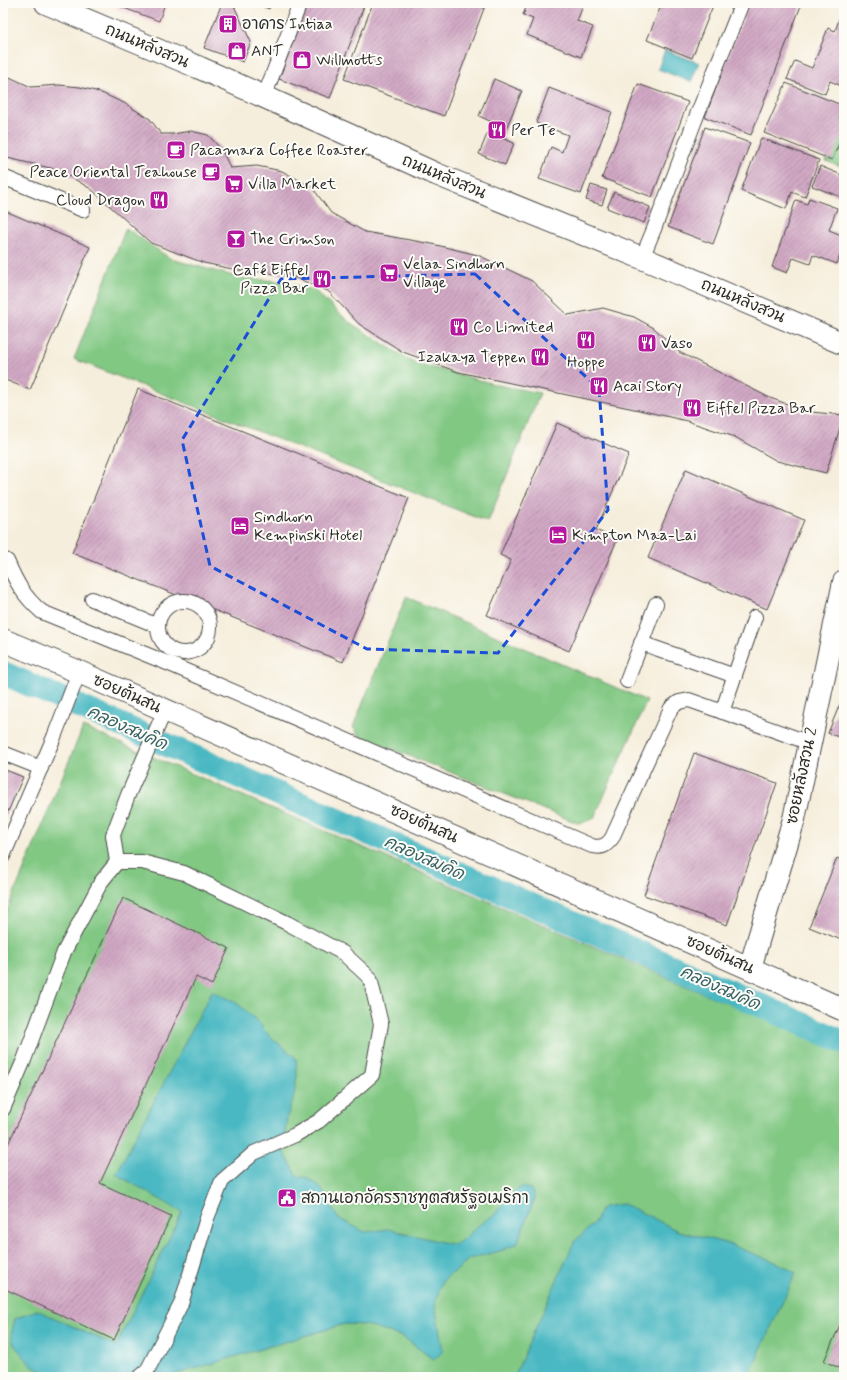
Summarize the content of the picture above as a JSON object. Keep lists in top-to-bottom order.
{
  "streets": {
    "street": ["ถนนหลังสวน", "ซอยต้นสน", "ซอยหลังสวน 2"]
  },
  "crossings": [
    ["ซอยต้นสน", "ซอยหลังสวน 2"]
  ],
  "water": ["คลองสมคิด"],
  "places": {
    "building": ["อาคาร Intiaa"],
    "shop": ["ANT", "Willmotts"],
    "restaurant": [
      "Per Te",
      "Cloud Dragon",
      "Café Eiffel Pizza Bar",
      "Co Limited",
      "Hoppe",
      "Vaso",
      "Izakaya Teppen",
      "Acai Story",
      "Eiffel Pizza Bar"
    ],
    "cafe": ["Pacamara Coffee Roaster", "Peace Oriental Teahouse"],
    "supermarket": ["Villa Market", "Velaa Sindhorn Village"],
    "bar": ["The Crimson"],
    "hotel": ["Sindhorn Kempinski Hotel", "Kimpton Maa-Lai"],
    "public building": ["สถานเอกอัครราชทูตสหรัฐอเมริกา"]
  }
}
